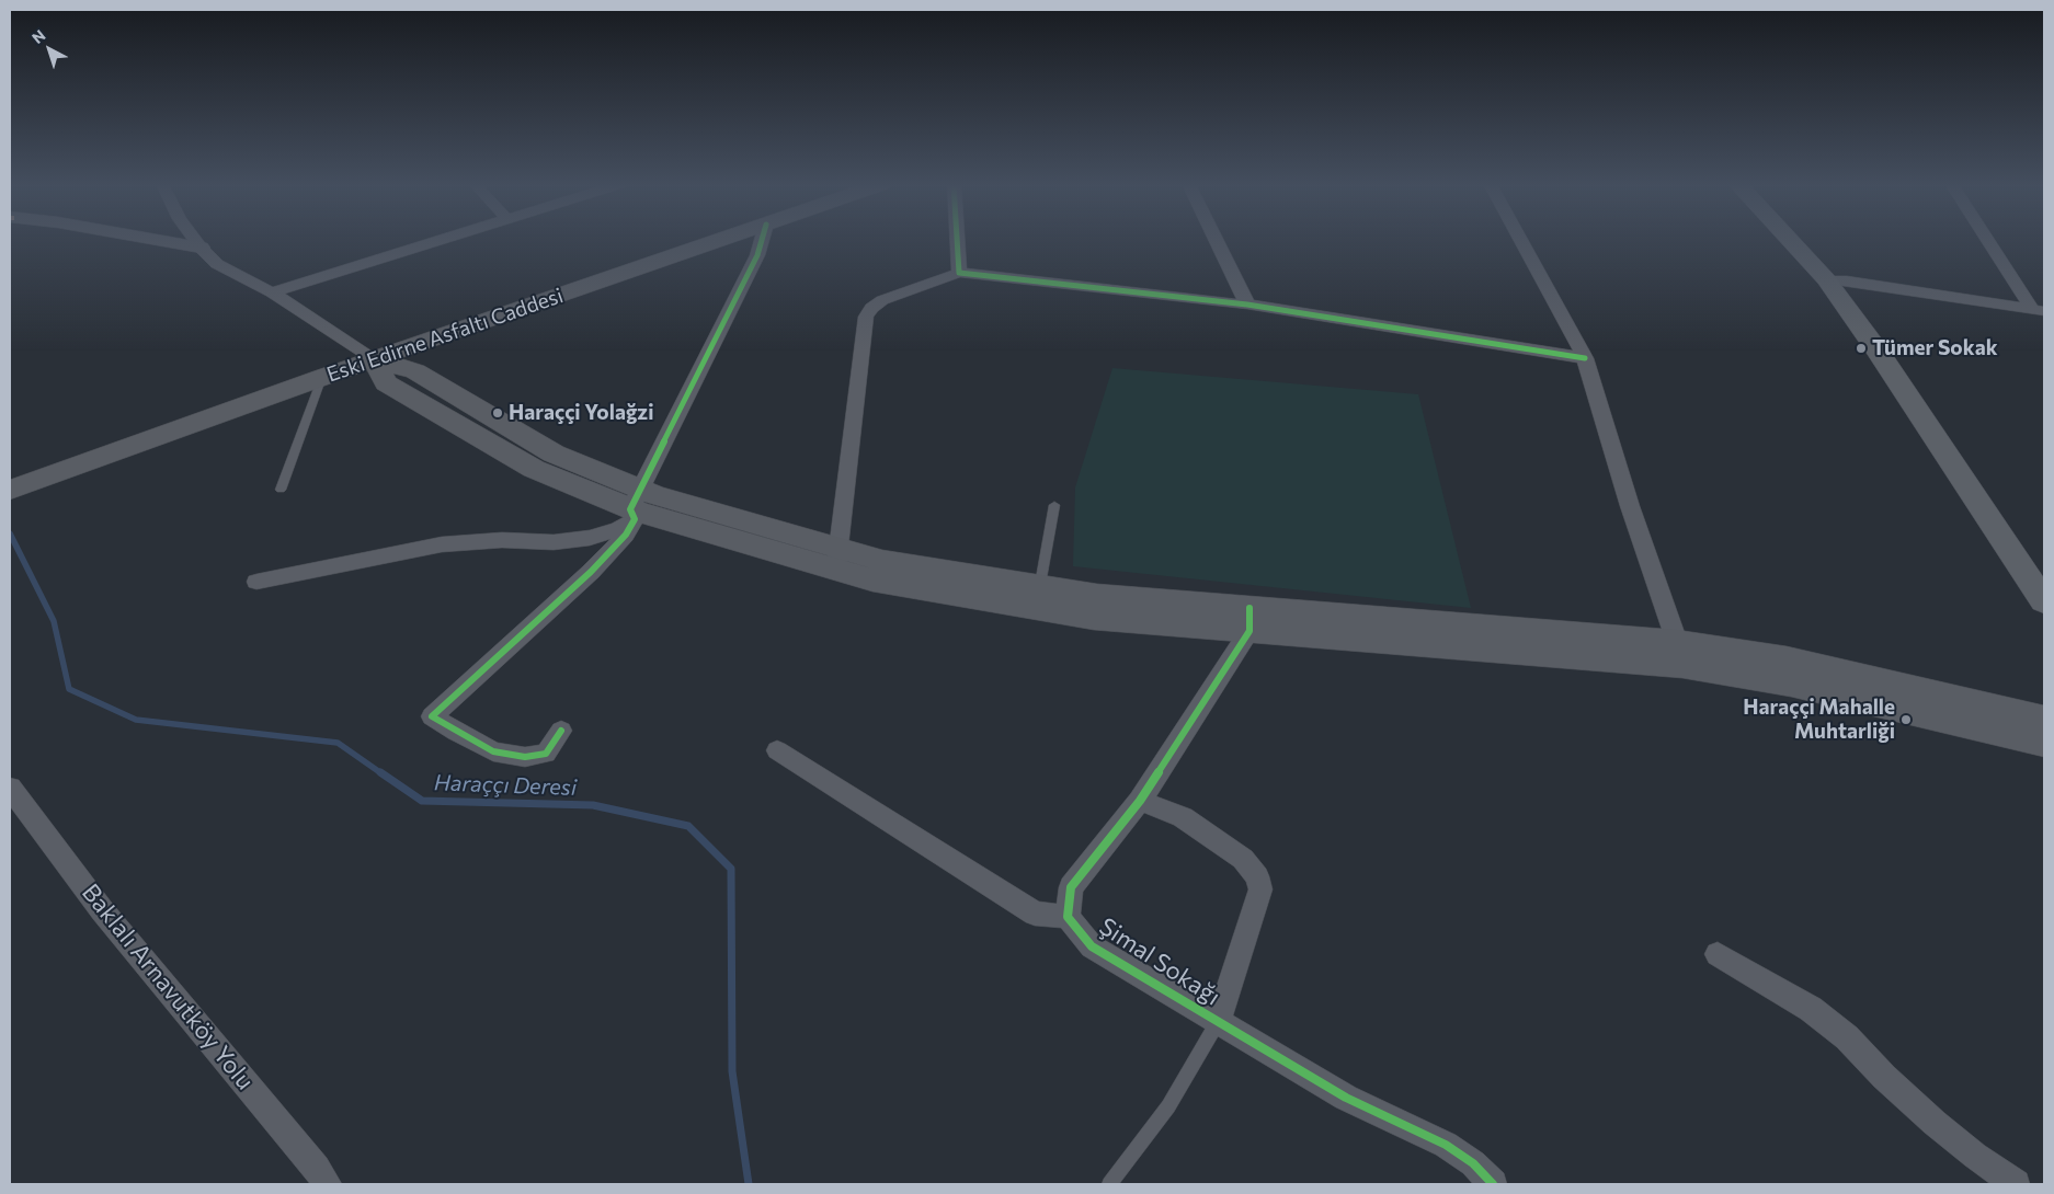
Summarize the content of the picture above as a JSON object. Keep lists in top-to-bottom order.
{
  "streets": {
    "main road": ["Eski Edirne Asfaltı Caddesi"],
    "street": ["Şimal Sokağı", "Baklalı Arnavutköy Yolu"]
  },
  "water": ["Haraççı Deresi"],
  "places": ["Tümer Sokak", "Haraççi Yolağzi", "Haraççi Mahalle Muhtarliği"],
  "north": "top left"
}
